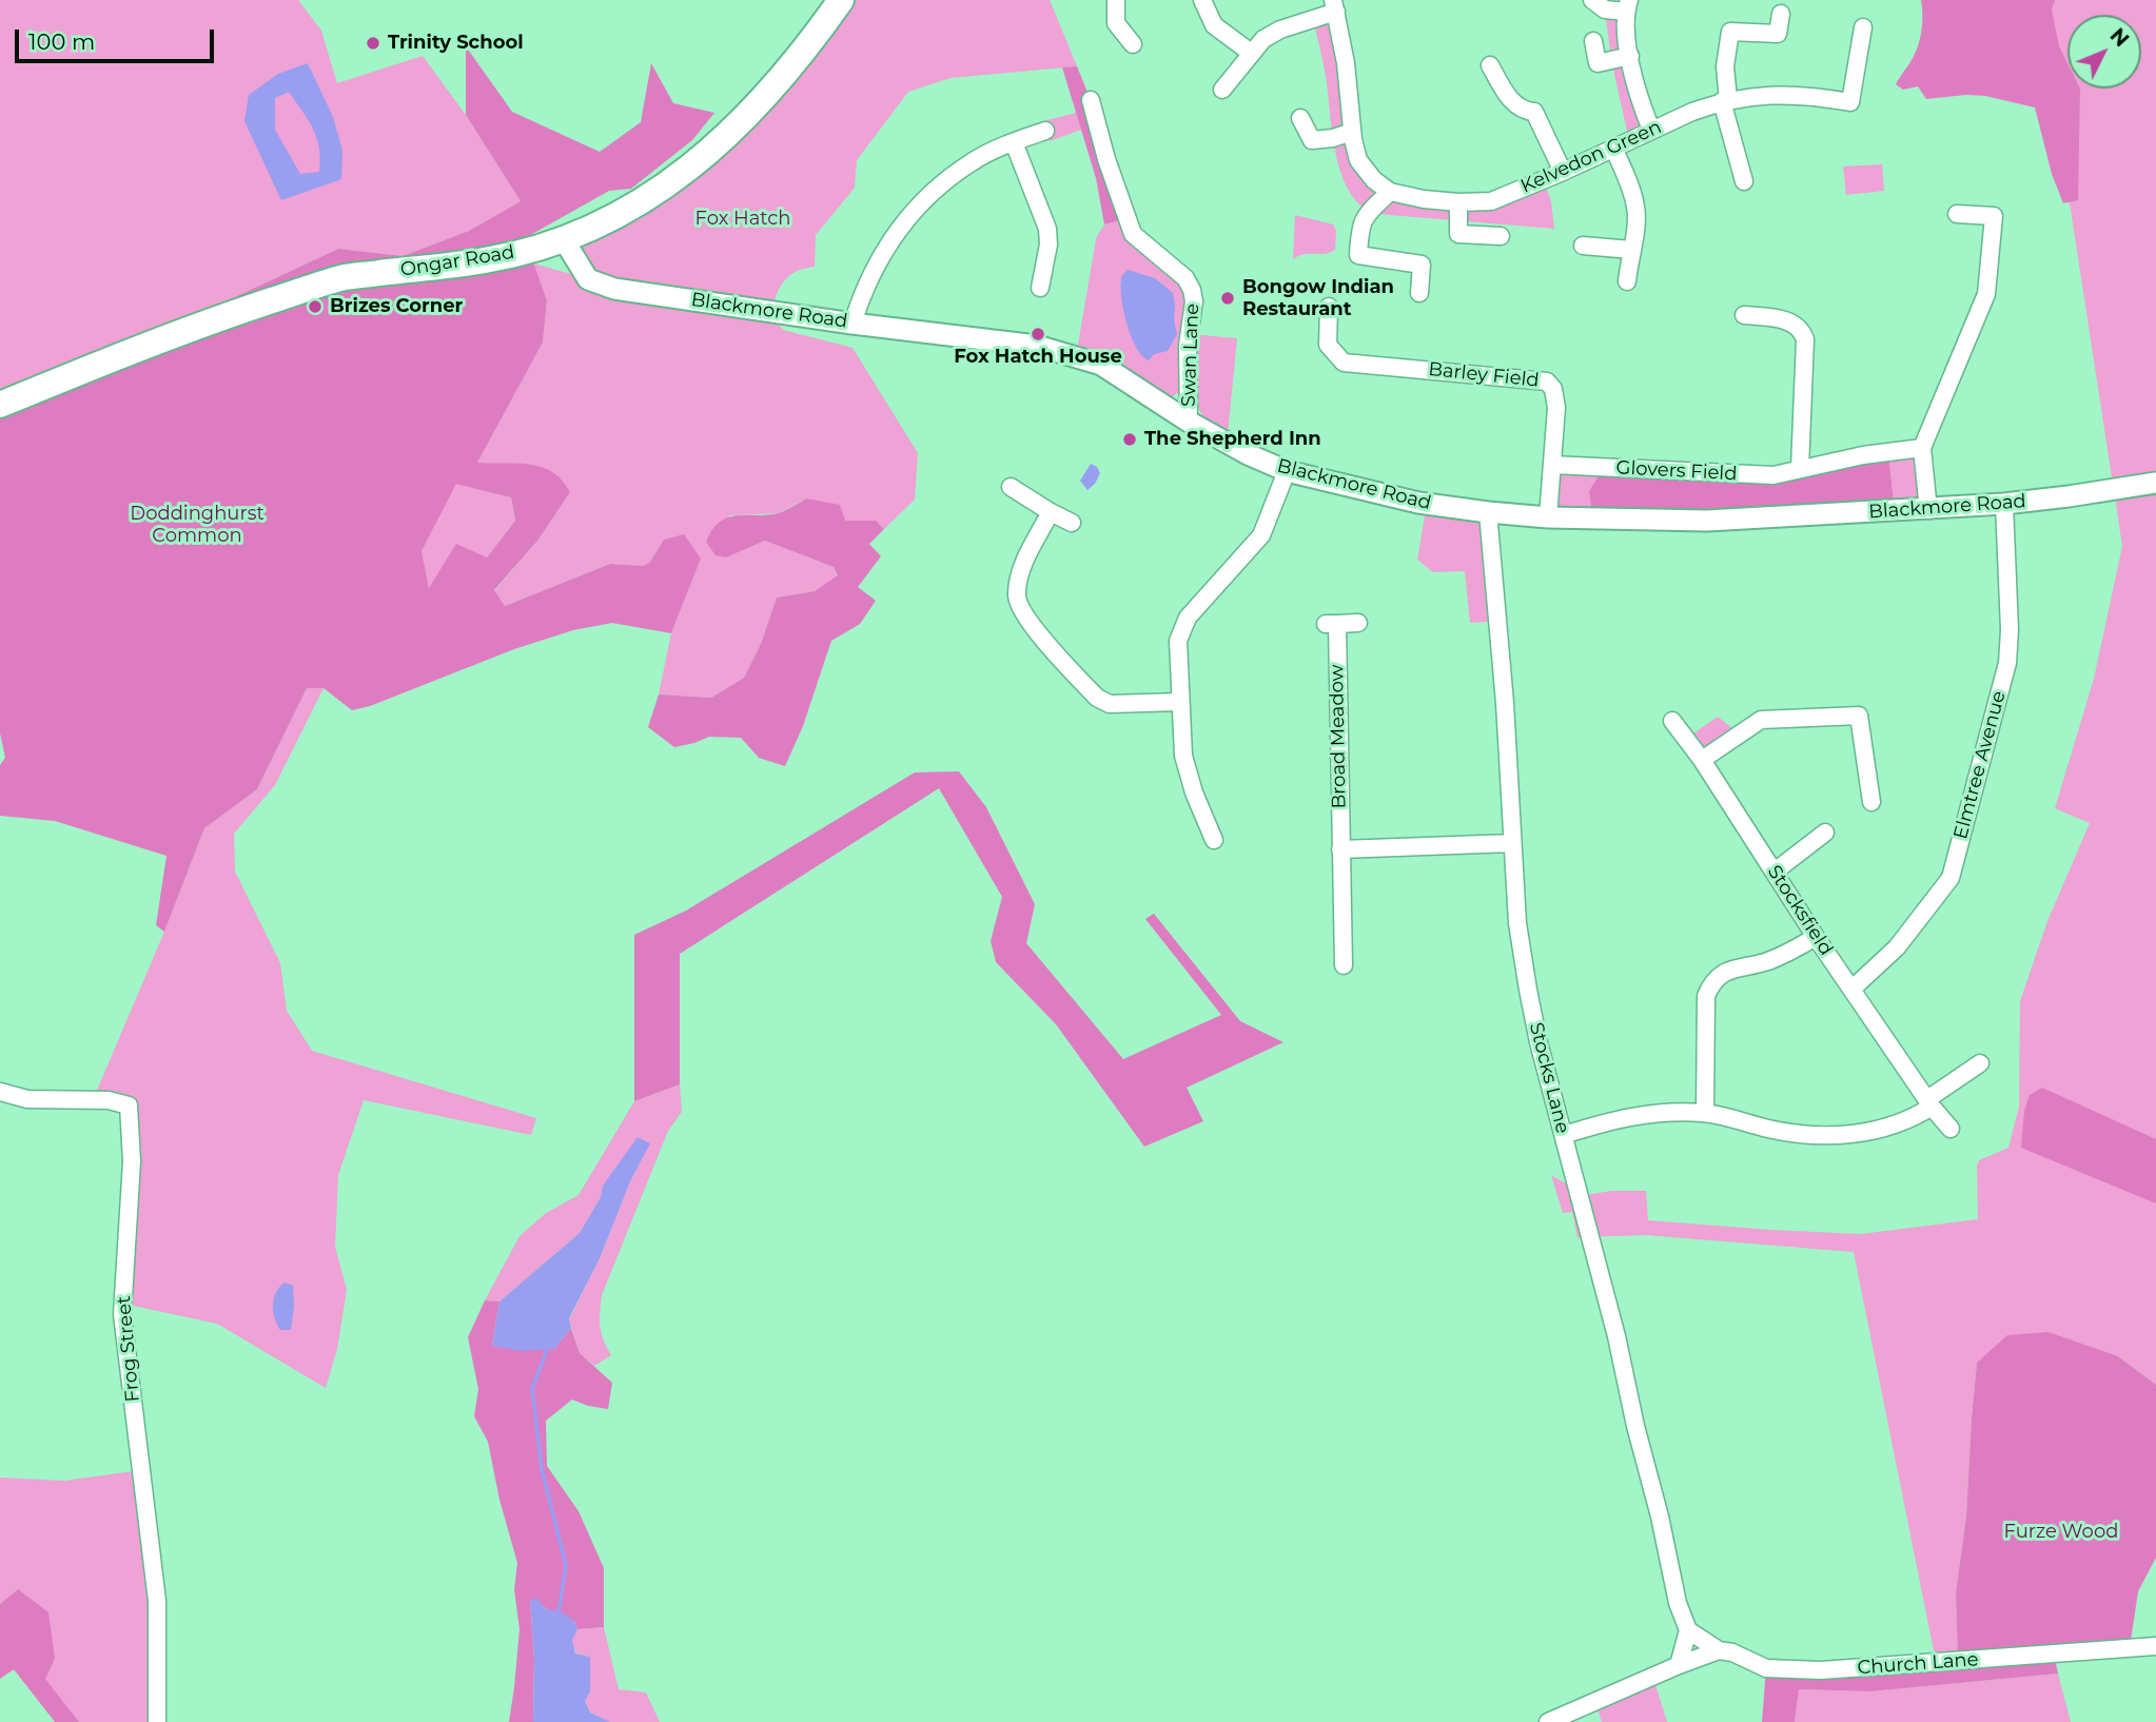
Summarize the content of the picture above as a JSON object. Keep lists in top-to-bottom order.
{
  "streets": {
    "main road": ["Ongar Road"],
    "street": [
      "Kelvedon Green",
      "Blackmore Road",
      "Swan Lane",
      "Barley Field",
      "Glovers Field",
      "Broad Meadow",
      "Elmtree Avenue",
      "Stocksfield",
      "Stocks Lane",
      "Frog Street",
      "Church Lane"
    ]
  },
  "crossings": [
    ["Ongar Road", "Blackmore Road"],
    ["Blackmore Road", "Swan Lane"],
    ["Blackmore Road", "Barley Field"],
    ["Blackmore Road", "Elmtree Avenue"],
    ["Blackmore Road", "Stocks Lane"],
    ["Barley Field", "Glovers Field"],
    ["Elmtree Avenue", "Stocksfield"],
    ["Stocks Lane", "Church Lane"]
  ],
  "parks": ["Fox Hatch", "Doddinghurst Common", "Furze Wood"],
  "places": [
    "Trinity School",
    "Bongow Indian Restaurant",
    "Brizes Corner",
    "Fox Hatch House",
    "The Shepherd Inn"
  ],
  "scale_bar": "100 m",
  "north": "top right"
}
